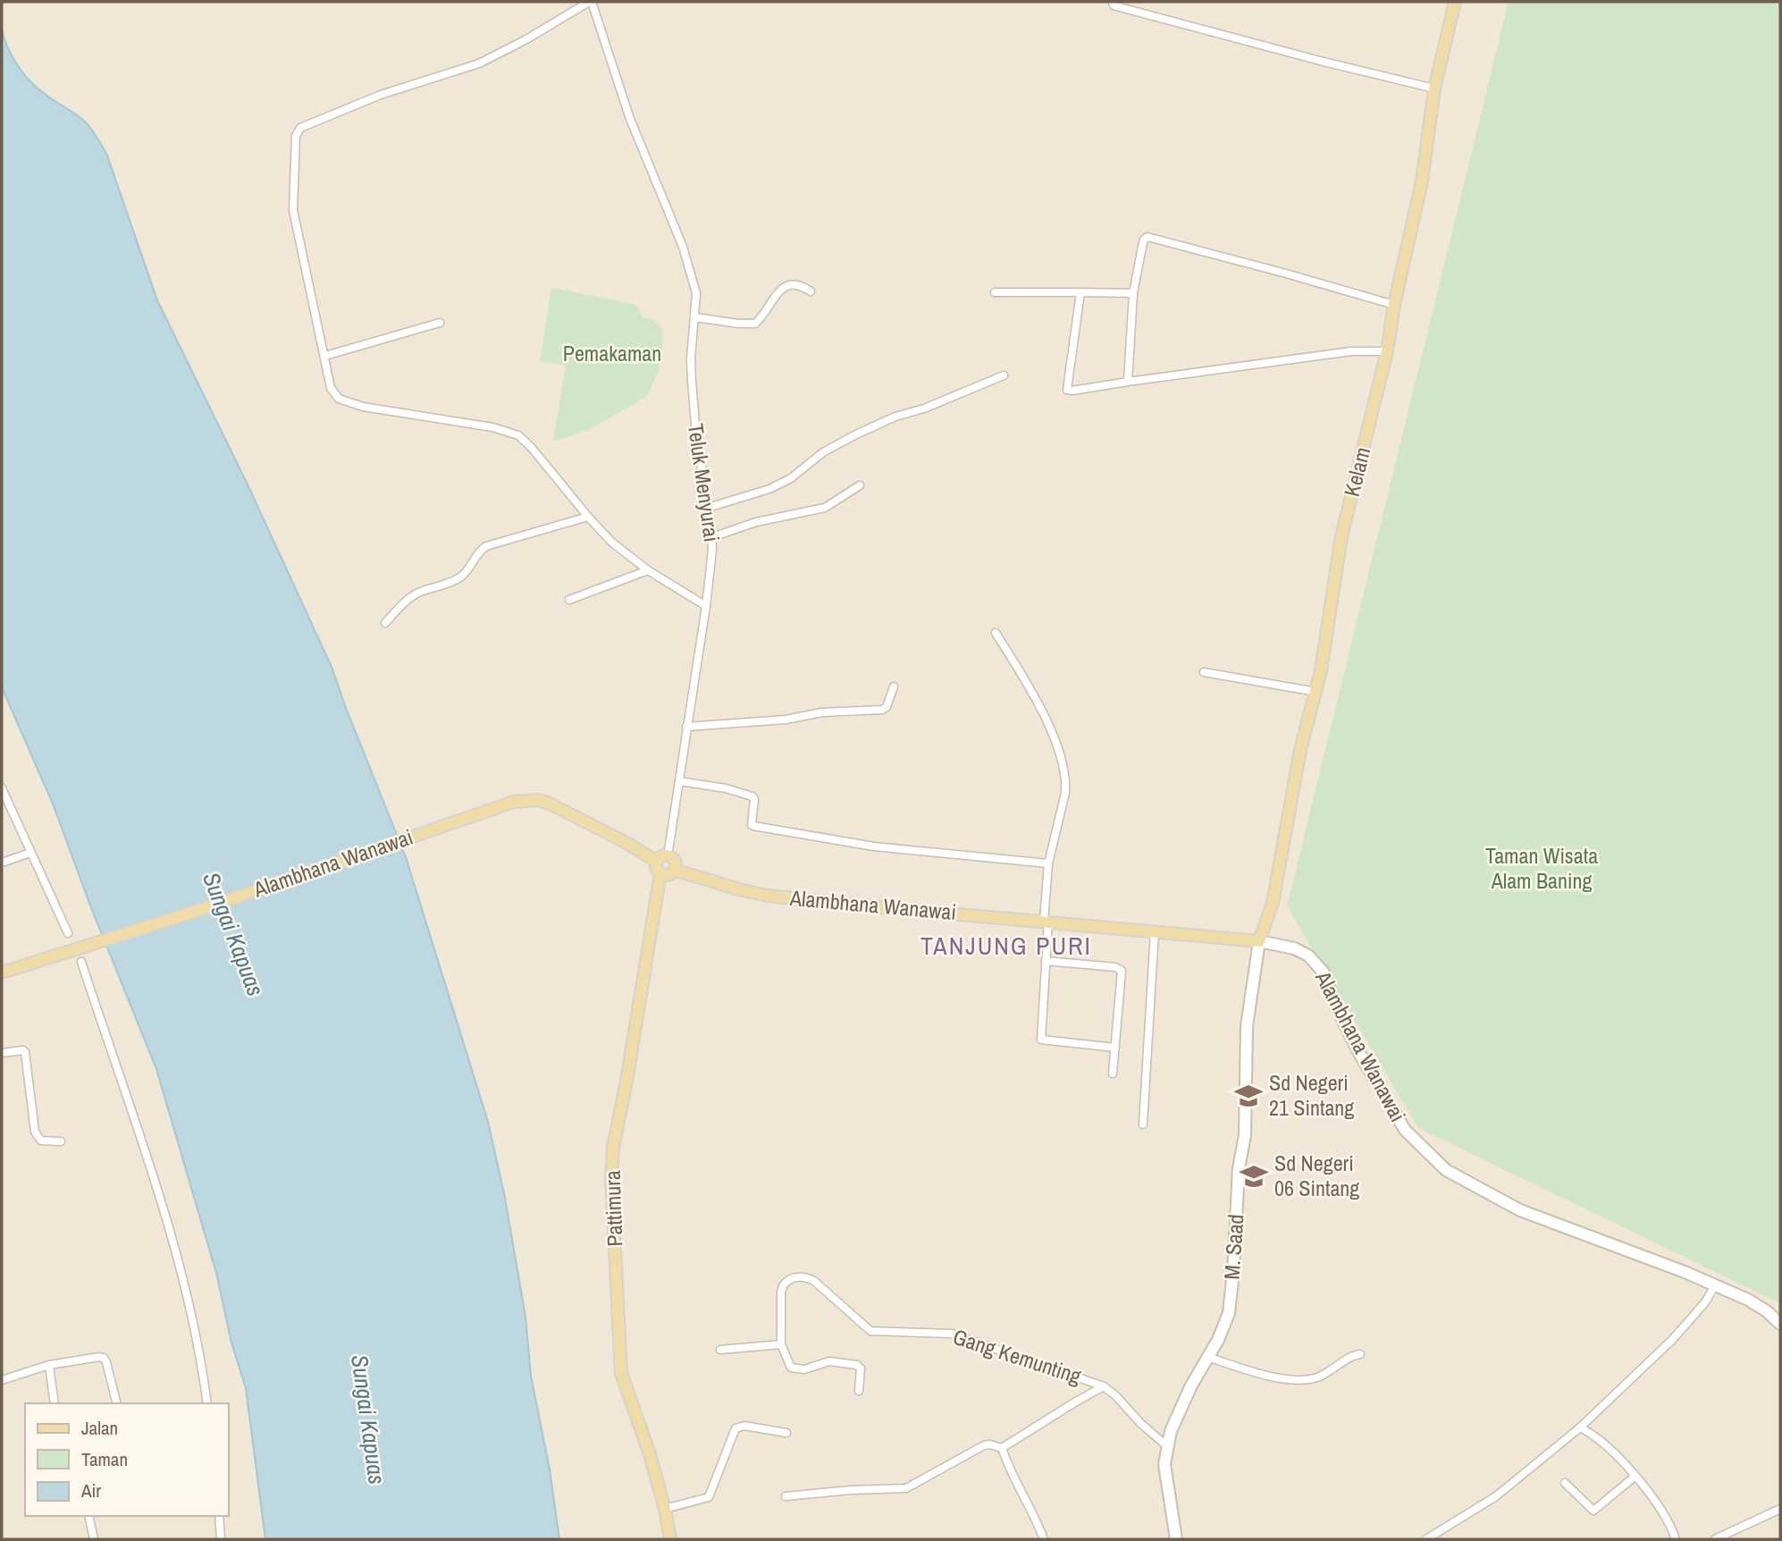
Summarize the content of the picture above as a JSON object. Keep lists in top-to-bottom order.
{
  "streets": {
    "main road": ["Kelam", "Alambhana Wanawai", "Pattimura"],
    "street": ["Teluk Menyurai", "M. Saad", "Gang Kemunting"]
  },
  "crossings": [
    ["Kelam", "Alambhana Wanawai"],
    ["Kelam", "M. Saad"],
    ["Teluk Menyurai", "Alambhana Wanawai"],
    ["Teluk Menyurai", "Pattimura"],
    ["Alambhana Wanawai", "Pattimura"],
    ["Alambhana Wanawai", "M. Saad"],
    ["M. Saad", "Gang Kemunting"]
  ],
  "districts": ["TANJUNG PURI"],
  "water": ["Sungai Kapuas"],
  "parks": ["Pemakaman", "Taman Wisata Alam Baning"],
  "places": {
    "school or university": ["Sd Negeri 21 Sintang", "Sd Negeri 06 Sintang"]
  },
  "legend": ["Jalan", "Taman", "Air"]
}
